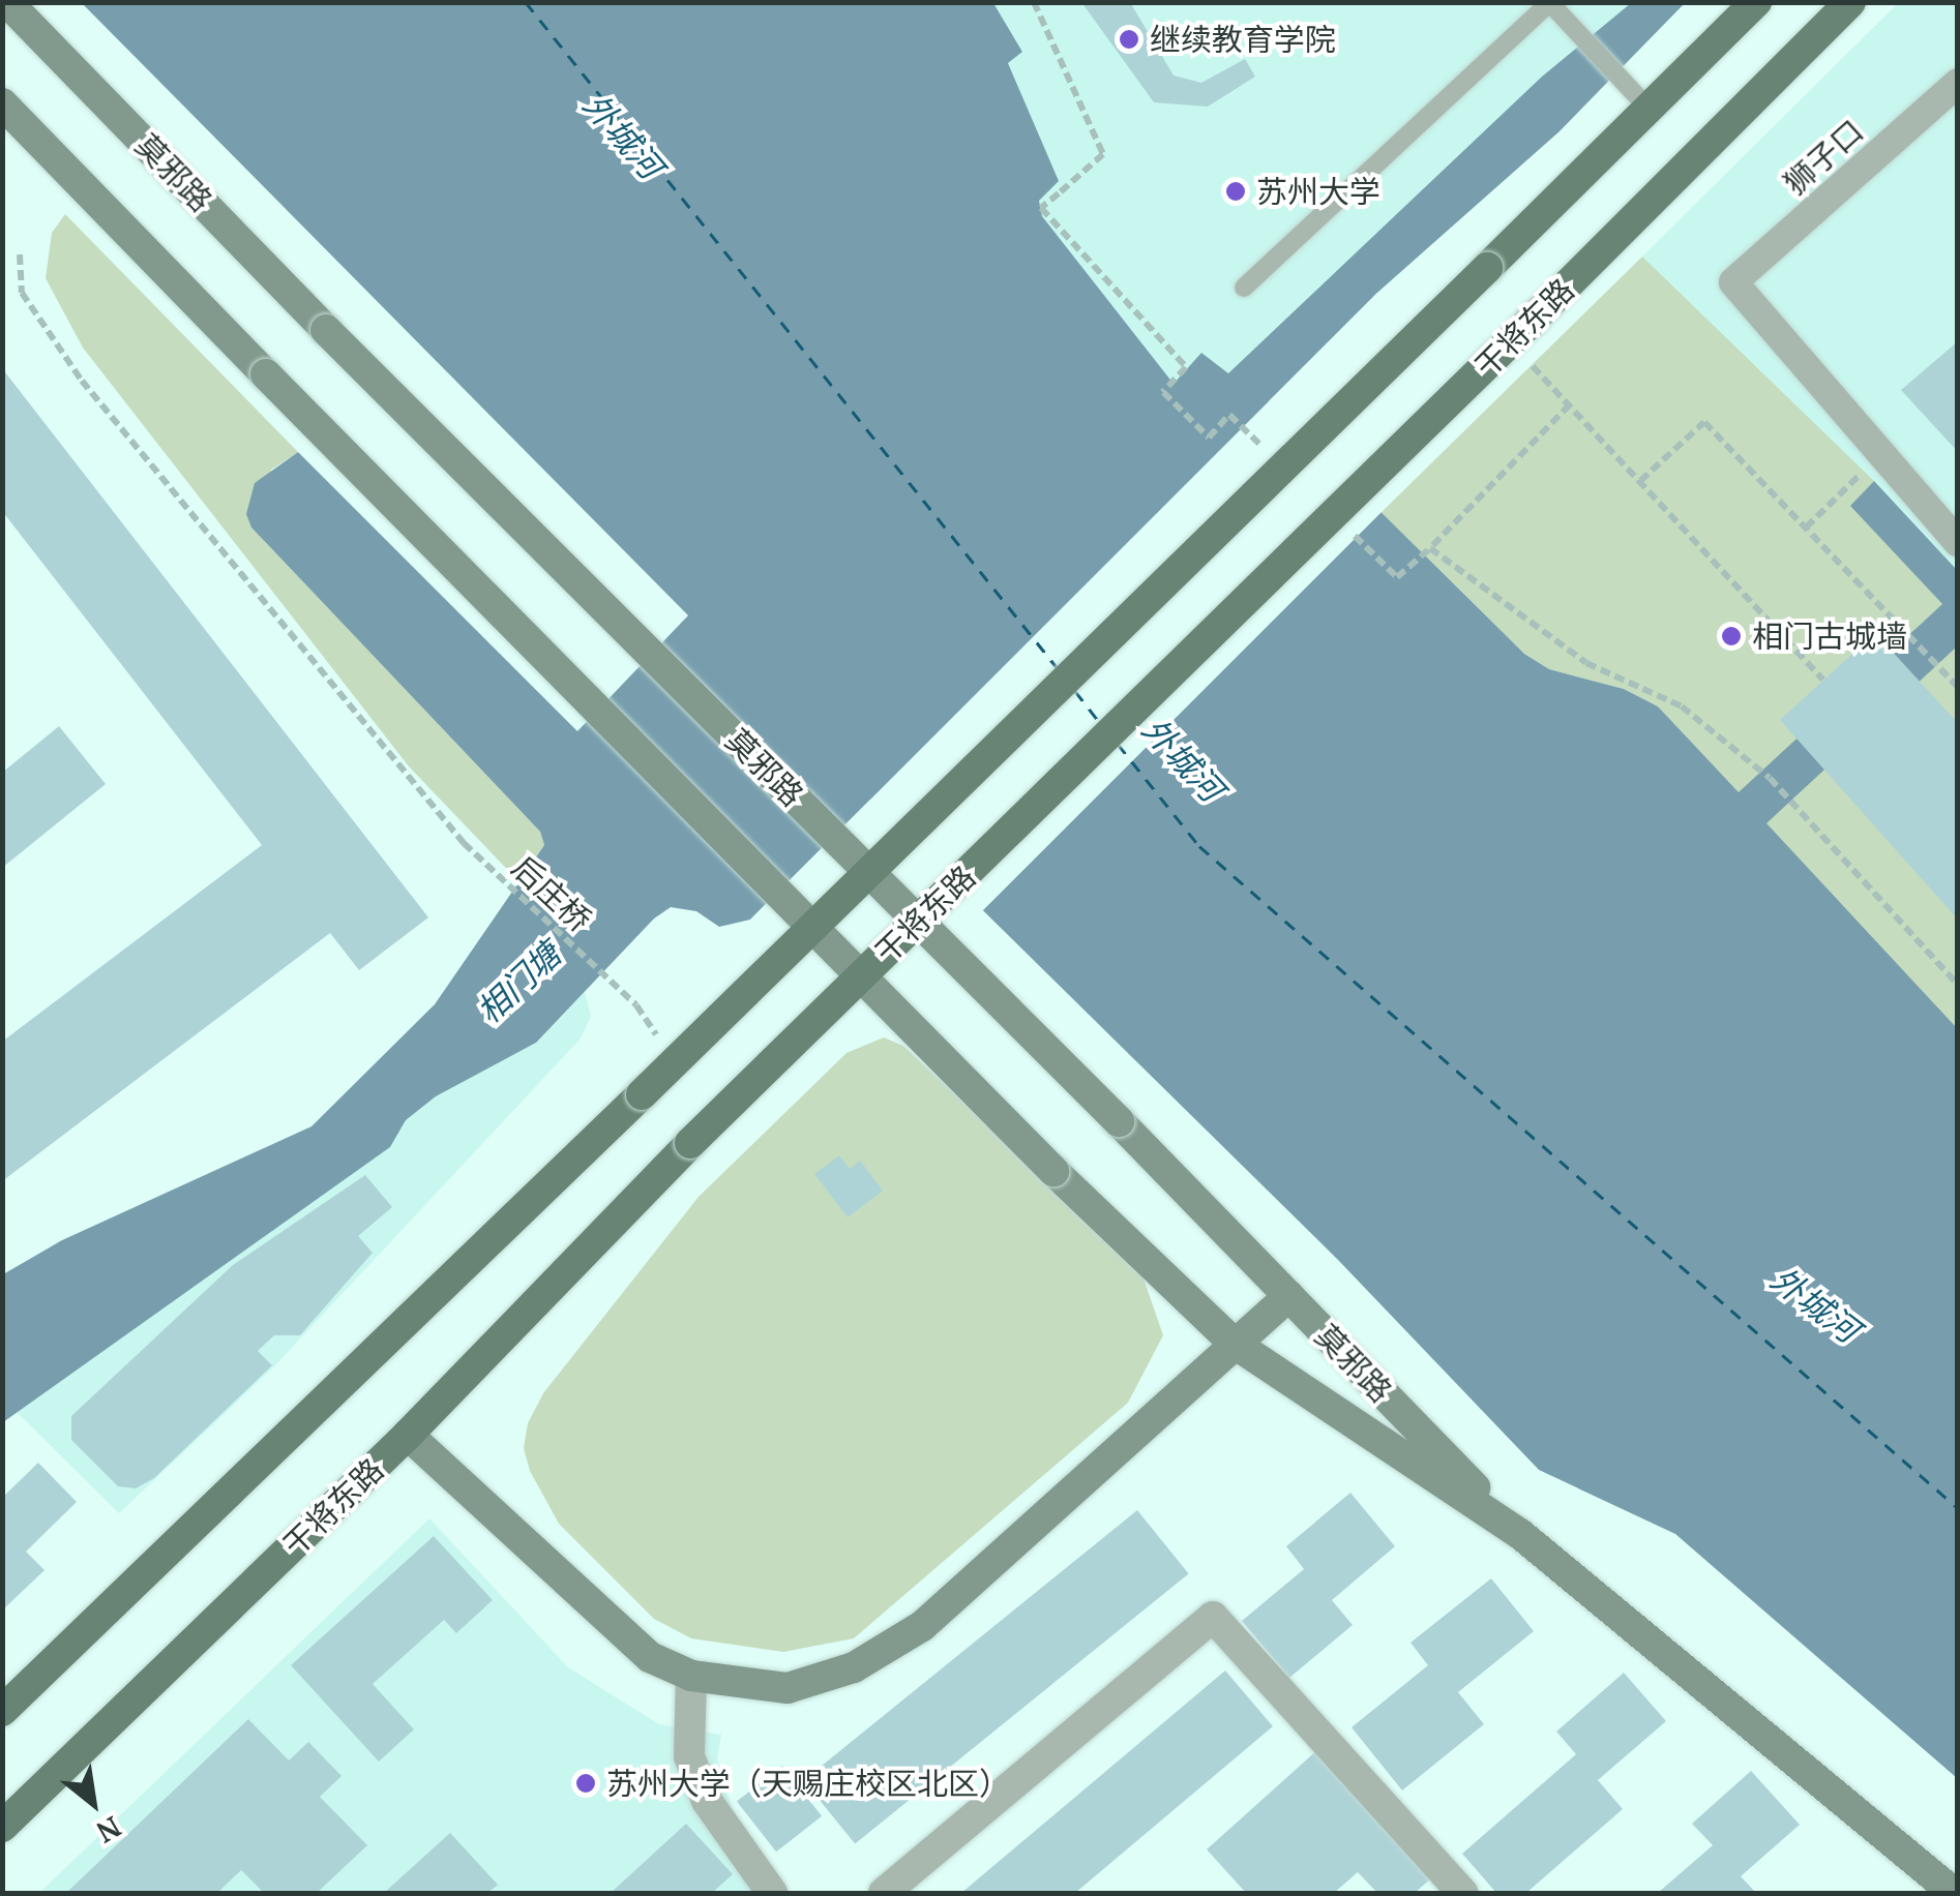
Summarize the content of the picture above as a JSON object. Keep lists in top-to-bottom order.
{
  "streets": {
    "main road": ["莫邪路", "干将东路"],
    "street": ["狮子口"],
    "path": ["后庄桥"]
  },
  "water": ["外城河", "相门塘"],
  "places": [
    "继续教育学院",
    "苏州大学",
    "相门古城墙",
    "苏州大学（天赐庄校区北区）"
  ],
  "north": "bottom right"
}
